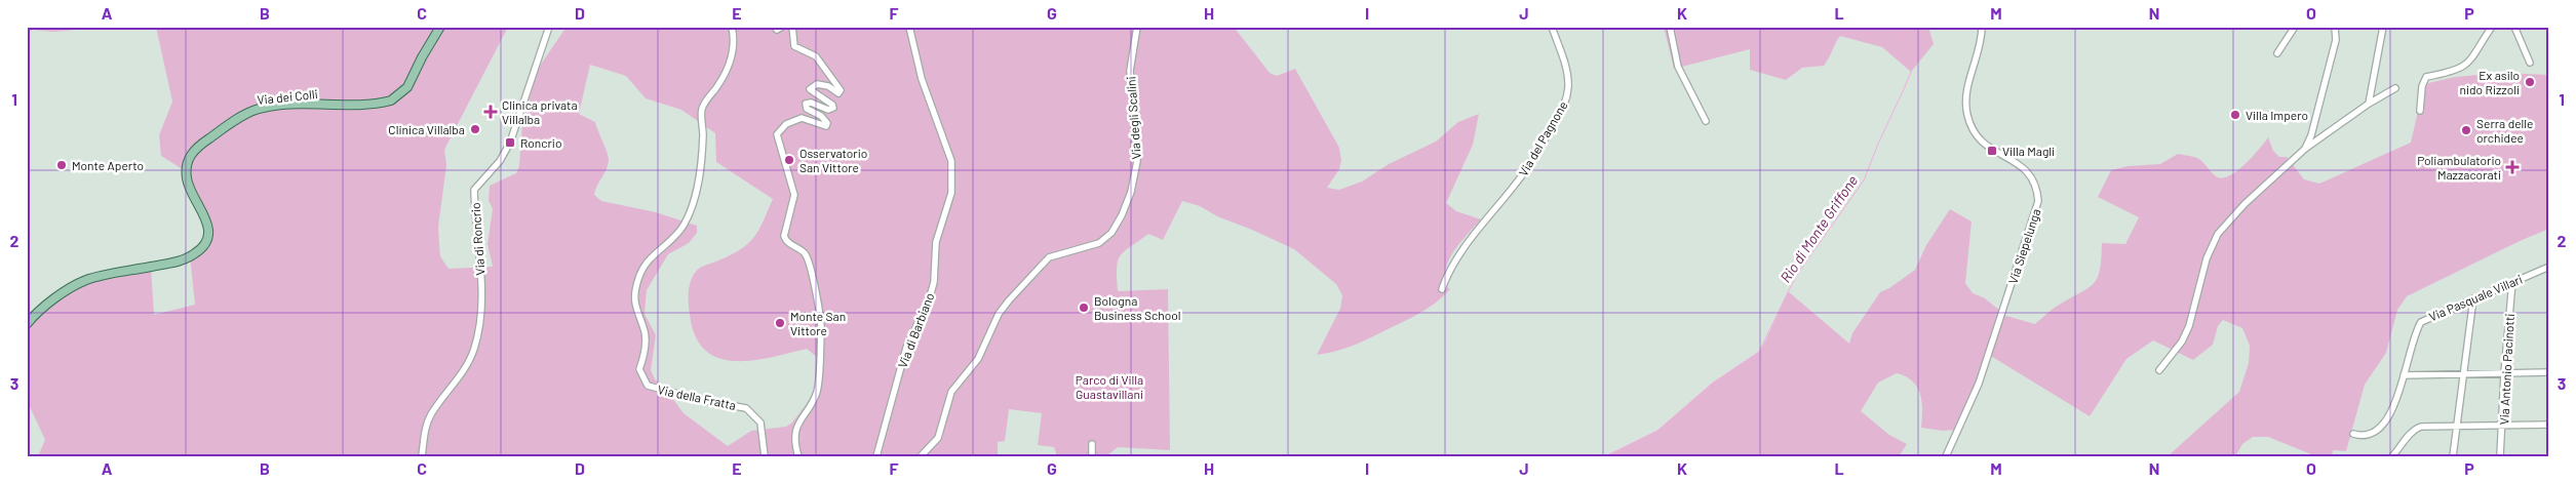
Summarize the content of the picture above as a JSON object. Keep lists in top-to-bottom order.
{
  "streets": {
    "main road": ["Via dei Colli"],
    "street": [
      "Via degli Scalini",
      "Via del Pagnone",
      "Via di Roncrio",
      "Via Siepelunga",
      "Via Pasquale Villari",
      "Via di Barbiano",
      "Via Antonio Pacinotti",
      "Via della Fratta"
    ]
  },
  "crossings": [
    ["Via Pasquale Villari", "Via Antonio Pacinotti"]
  ],
  "water": ["Rio di Monte Griffone"],
  "parks": ["Parco di Villa Guastavillani"],
  "places": {
    "other": [
      "Ex asilo nido Rizzoli",
      "Villa Impero",
      "Clinica Villalba",
      "Serra delle orchidee",
      "Osservatorio San Vittore",
      "Monte Aperto",
      "Bologna Business School",
      "Monte San Vittore"
    ],
    "health": ["Clinica privata Villalba", "Poliambulatorio Mazzacorati"],
    "transit": ["Roncrio", "Villa Magli"]
  },
  "grid": {
    "columns": [
      "A",
      "B",
      "C",
      "D",
      "E",
      "F",
      "G",
      "H",
      "I",
      "J",
      "K",
      "L",
      "M",
      "N",
      "O",
      "P"
    ],
    "rows": ["1", "2", "3"]
  }
}
